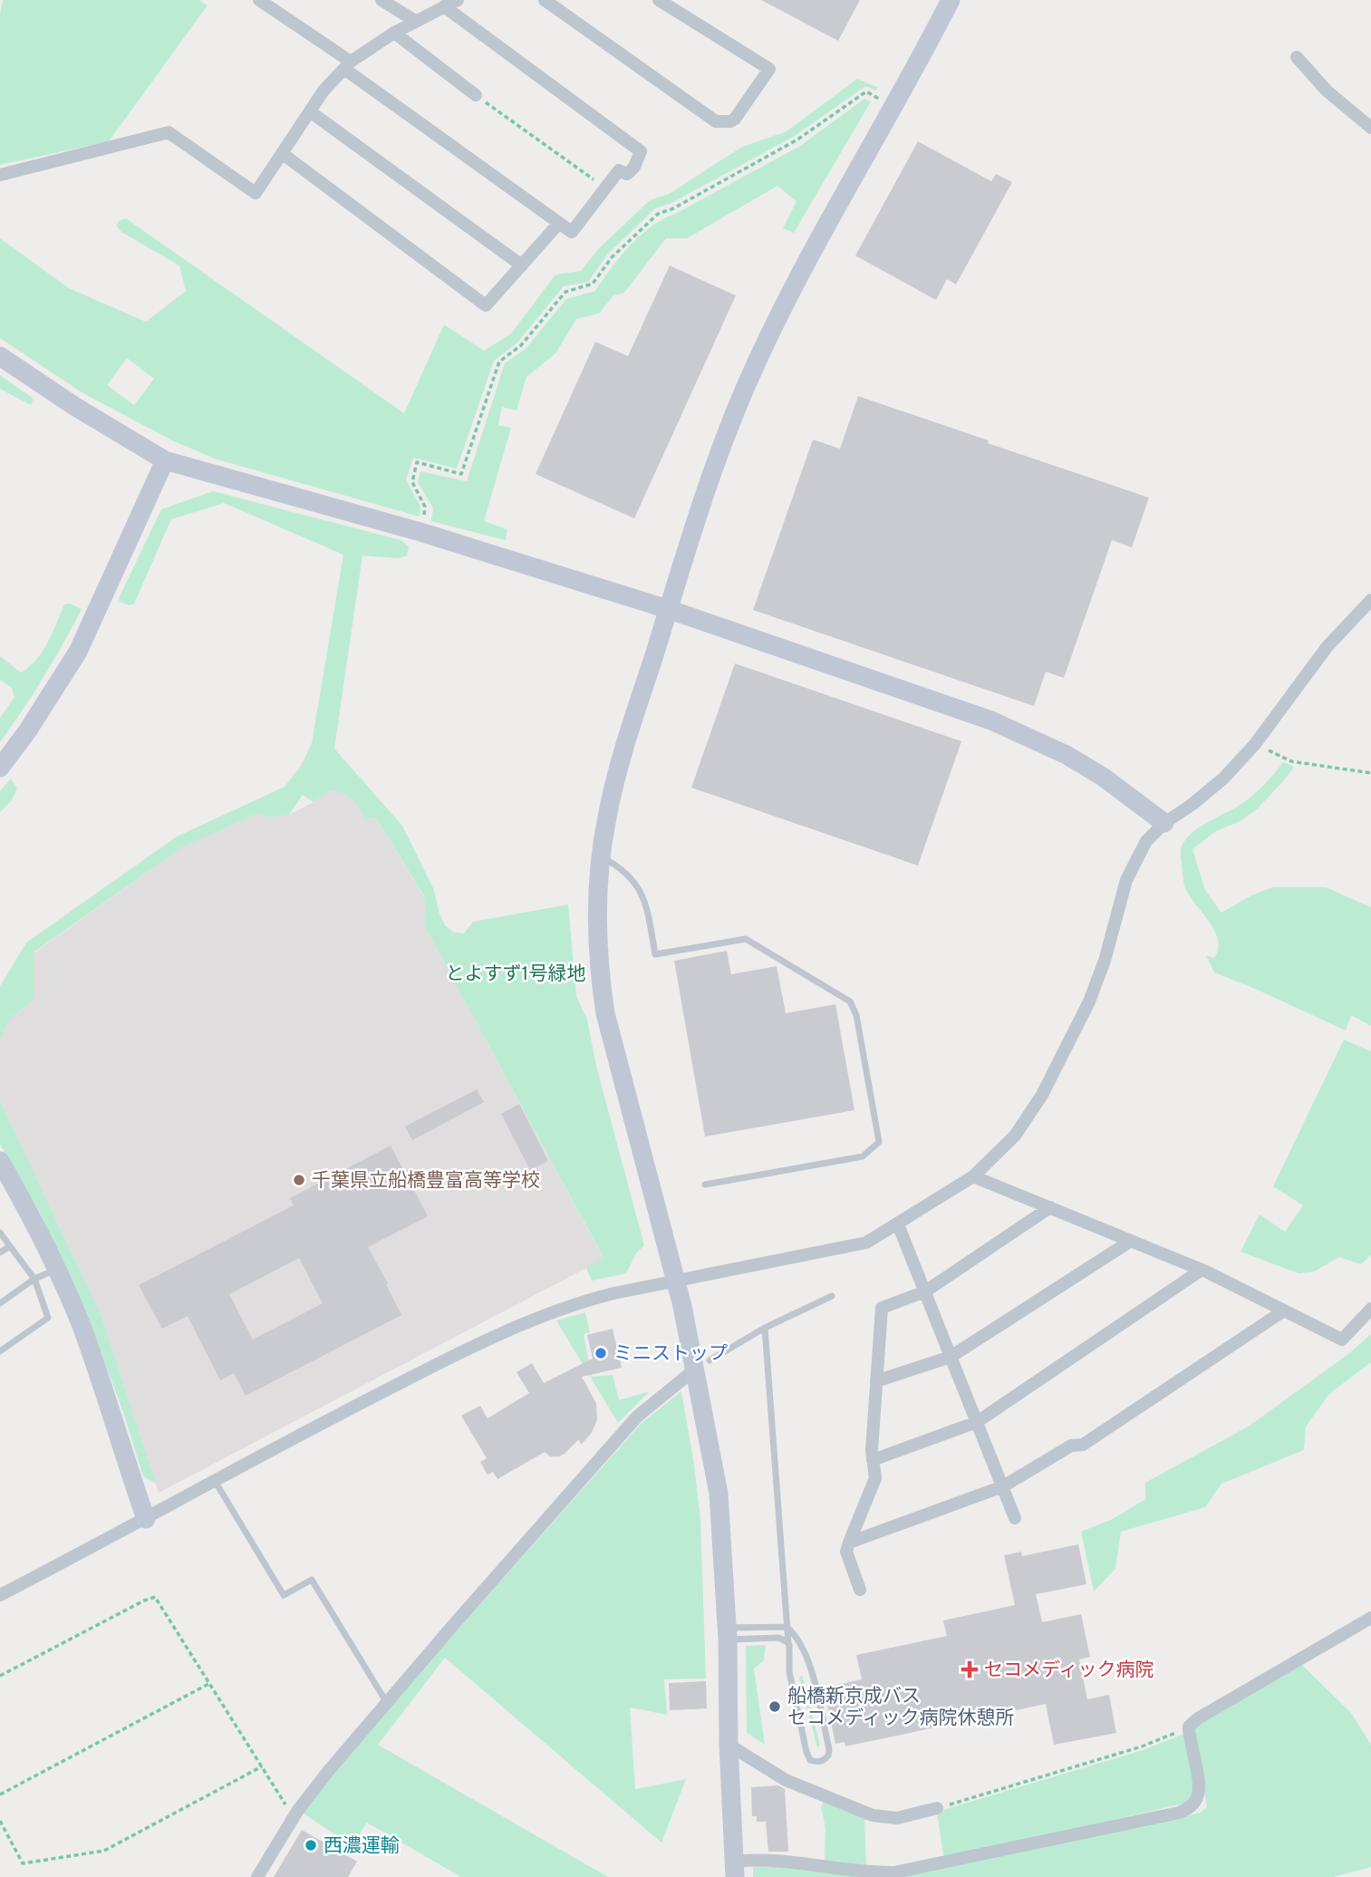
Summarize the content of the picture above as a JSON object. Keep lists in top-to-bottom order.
{
  "parks": ["とよすず1号緑地"],
  "places": {
    "other": [
      "千葉県立船橋豊富高等学校",
      "ミニストップ",
      "船橋新京成バス セコメディック病院休憩所",
      "西濃運輸"
    ],
    "health": ["セコメディック病院"]
  }
}
